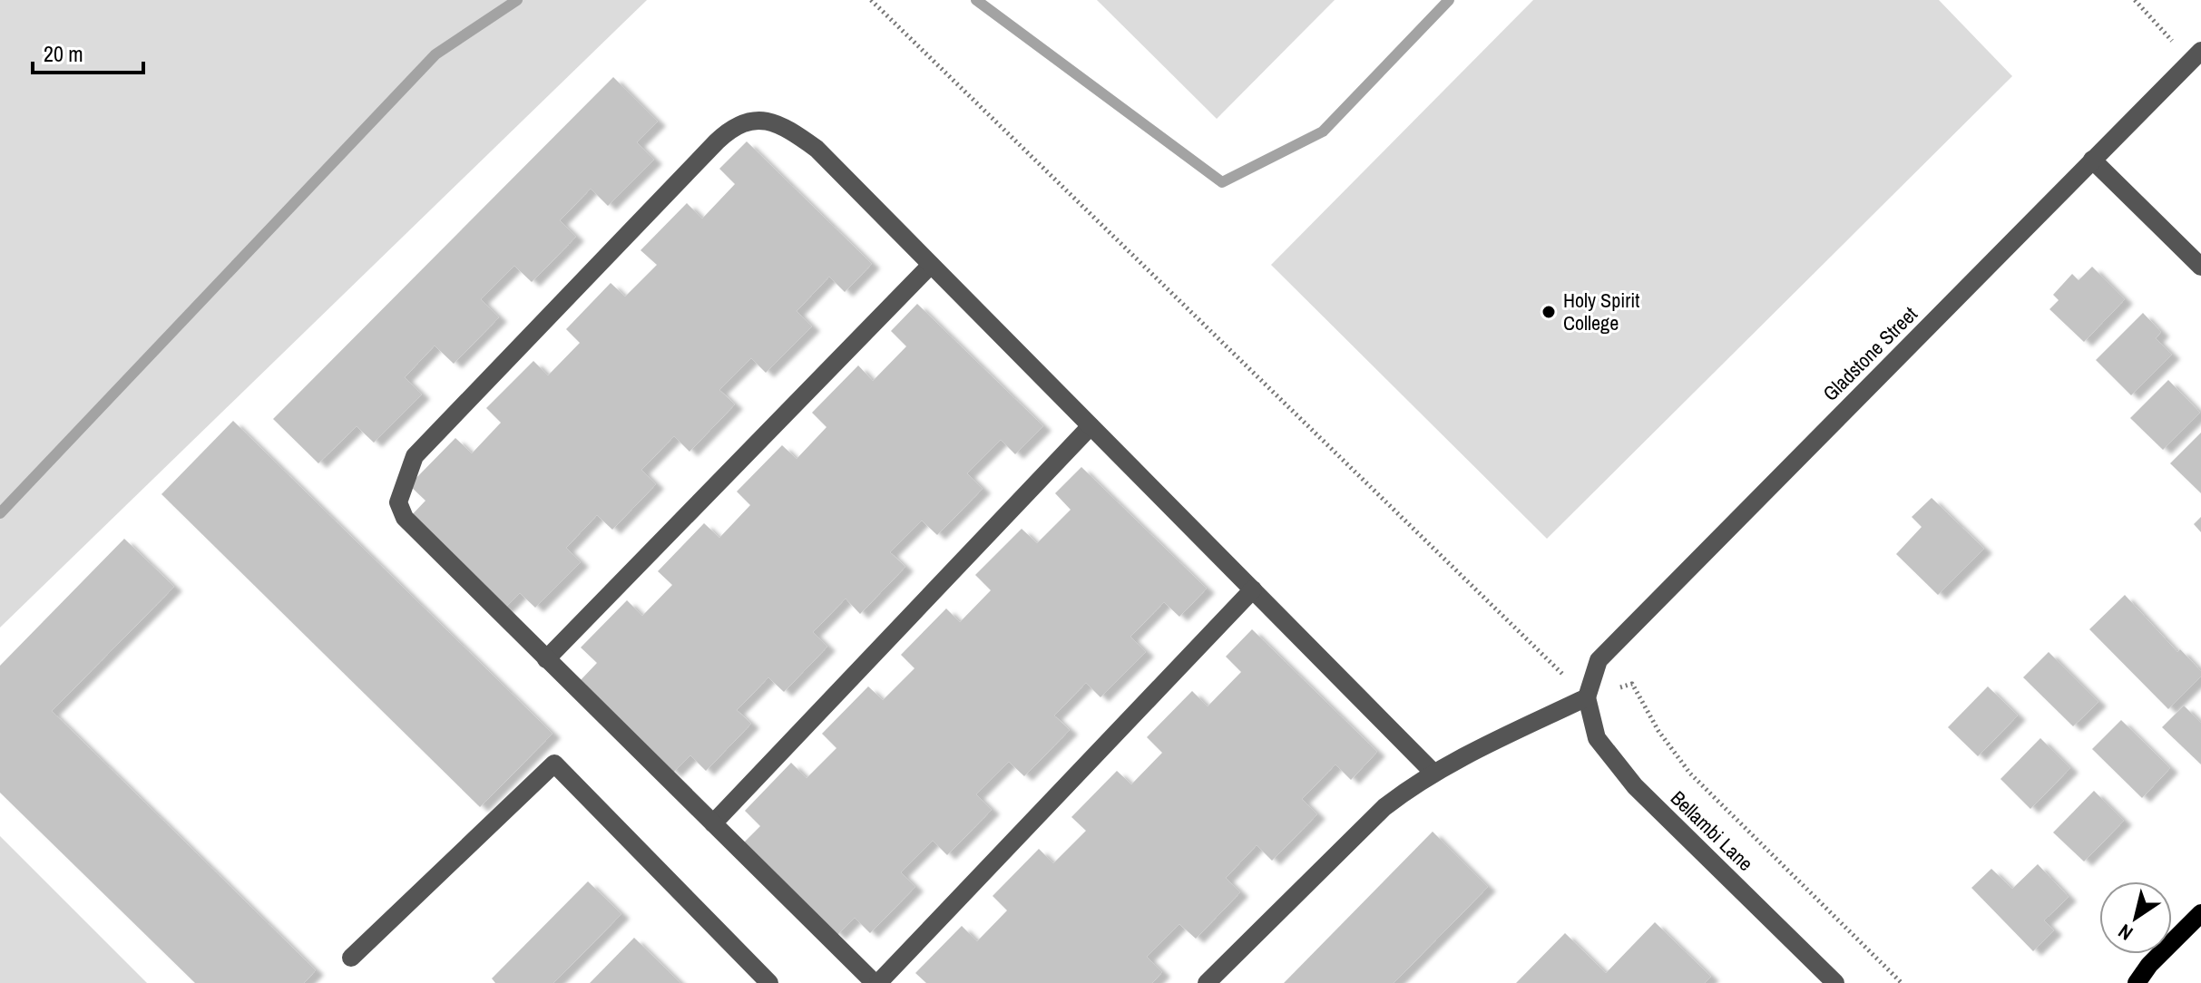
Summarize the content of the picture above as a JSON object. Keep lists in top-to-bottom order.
{
  "streets": {
    "street": ["Gladstone Street", "Bellambi Lane"]
  },
  "crossings": [
    ["Gladstone Street", "Bellambi Lane"]
  ],
  "places": ["Holy Spirit College"],
  "scale_bar": "20 m",
  "north": "bottom left"
}
